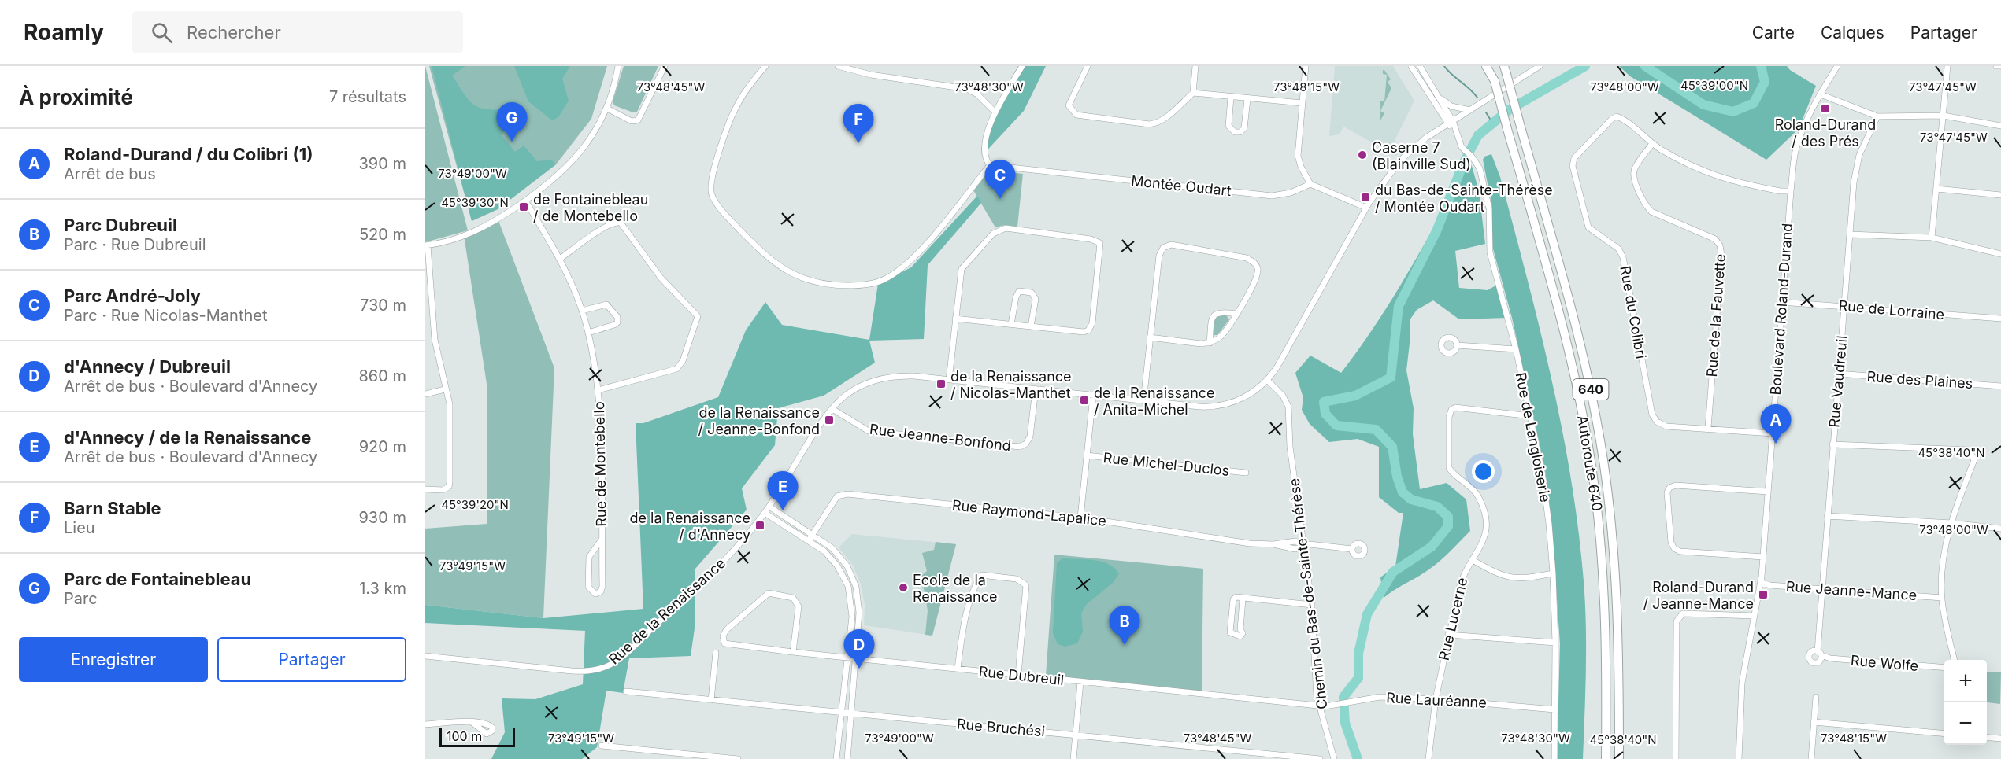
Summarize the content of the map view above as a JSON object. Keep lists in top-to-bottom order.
{
  "streets": {
    "highway": ["640", "Autoroute 640"],
    "street": [
      "Montée Oudart",
      "Boulevard Roland-Durand",
      "Rue de Lorraine",
      "Rue du Colibri",
      "Rue de la Fauvette",
      "Rue des Plaines",
      "Rue Vaudreuil",
      "Rue Jeanne-Bonfond",
      "Rue de Langloiserie",
      "Rue de Montebello",
      "Rue Michel-Duclos",
      "Rue Raymond-Lapalice",
      "Rue Jeanne-Mance",
      "Chemin du Bas-de-Sainte-Thérèse",
      "Rue de la Renaissance",
      "Rue Lucerne",
      "Rue Wolfe",
      "Rue Dubreuil",
      "Rue Lauréanne",
      "Rue Bruchési"
    ]
  },
  "crossings": [
    ["Boulevard Roland-Durand", "Rue de Lorraine"],
    ["Boulevard Roland-Durand", "Rue du Colibri"],
    ["Boulevard Roland-Durand", "Rue Jeanne-Mance"],
    ["Rue de Lorraine", "Rue Vaudreuil"],
    ["Rue du Colibri", "Rue de la Fauvette"],
    ["Rue des Plaines", "Rue Vaudreuil"],
    ["Rue Vaudreuil", "Rue Jeanne-Mance"],
    ["Rue Vaudreuil", "Rue Wolfe"],
    ["Rue Jeanne-Bonfond", "Rue de la Renaissance"],
    ["Rue de Langloiserie", "Rue Lucerne"],
    ["Rue de Langloiserie", "Rue Lauréanne"],
    ["Rue Raymond-Lapalice", "Chemin du Bas-de-Sainte-Thérèse"],
    ["Chemin du Bas-de-Sainte-Thérèse", "Rue de la Renaissance"],
    ["Chemin du Bas-de-Sainte-Thérèse", "Rue Dubreuil"],
    ["Chemin du Bas-de-Sainte-Thérèse", "Rue Lauréanne"],
    ["Rue Lucerne", "Rue Lauréanne"],
    ["Rue Dubreuil", "Rue Lauréanne"]
  ],
  "places": {
    "transit": [
      "Roland-Durand / des Prés",
      "du Bas-de-Sainte-Thérèse / Montée Oudart",
      "de Fontainebleau / de Montebello",
      "de la Renaissance / Nicolas-Manthet",
      "de la Renaissance / Anita-Michel",
      "de la Renaissance / Jeanne-Bonfond",
      "de la Renaissance / d'Annecy",
      "Roland-Durand / Jeanne-Mance"
    ],
    "other": ["Caserne 7 (Blainville Sud)", "Ecole de la Renaissance"]
  },
  "scale_bar": "100 m",
  "page": {
    "header": "Roamly",
    "search": "Rechercher",
    "nav": ["Carte", "Calques", "Partager"],
    "heading": ["À proximité", "7 résultats"],
    "pins": [
      "G",
      "F",
      "C",
      "A",
      "E",
      "B",
      "D"
    ],
    "list": [
      {
        "mark": "A",
        "name": "Roland-Durand / du Colibri (1)",
        "note": "Arrêt de bus",
        "value": "390 m"
      },
      {
        "mark": "B",
        "name": "Parc Dubreuil",
        "note": "Parc · Rue Dubreuil",
        "value": "520 m"
      },
      {
        "mark": "C",
        "name": "Parc André-Joly",
        "note": "Parc · Rue Nicolas-Manthet",
        "value": "730 m"
      },
      {
        "mark": "D",
        "name": "d'Annecy / Dubreuil",
        "note": "Arrêt de bus · Boulevard d'Annecy",
        "value": "860 m"
      },
      {
        "mark": "E",
        "name": "d'Annecy / de la Renaissance",
        "note": "Arrêt de bus · Boulevard d'Annecy",
        "value": "920 m"
      },
      {
        "mark": "F",
        "name": "Barn Stable",
        "note": "Lieu",
        "value": "930 m"
      },
      {
        "mark": "G",
        "name": "Parc de Fontainebleau",
        "note": "Parc",
        "value": "1.3 km"
      }
    ],
    "buttons": ["Enregistrer", "Partager"],
    "map_buttons": ["+", "−"],
    "scale": "100 m"
  },
  "coordinates": [
    "45°39'00\"N",
    "73°48'00\"W",
    "73°48'45\"W",
    "73°48'30\"W",
    "73°48'15\"W",
    "73°47'45\"W",
    "73°49'00\"W",
    "45°39'30\"N",
    "45°38'40\"N",
    "45°39'20\"N",
    "73°49'15\"W"
  ]
}
